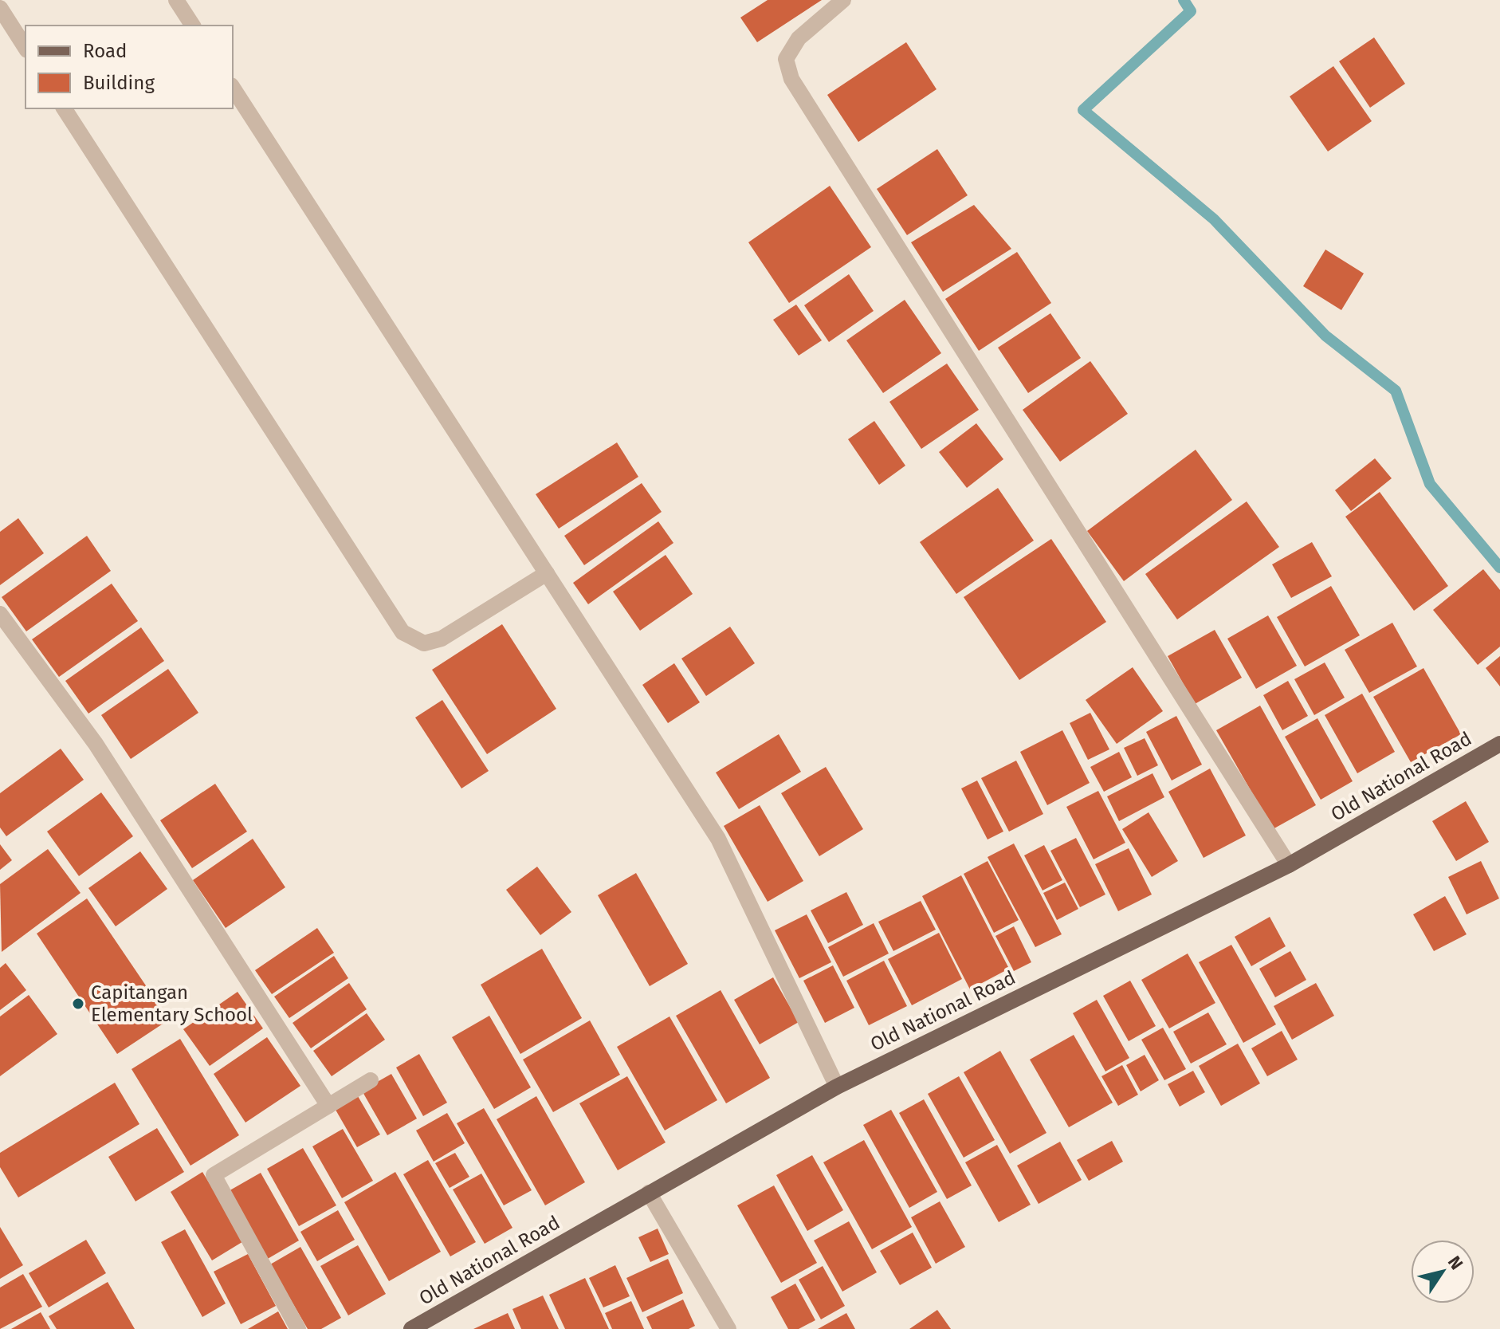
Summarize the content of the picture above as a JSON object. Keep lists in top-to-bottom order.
{
  "streets": {
    "main road": ["Old National Road"]
  },
  "places": ["Capitangan Elementary School"],
  "legend": ["Road", "Building"],
  "north": "top right"
}
